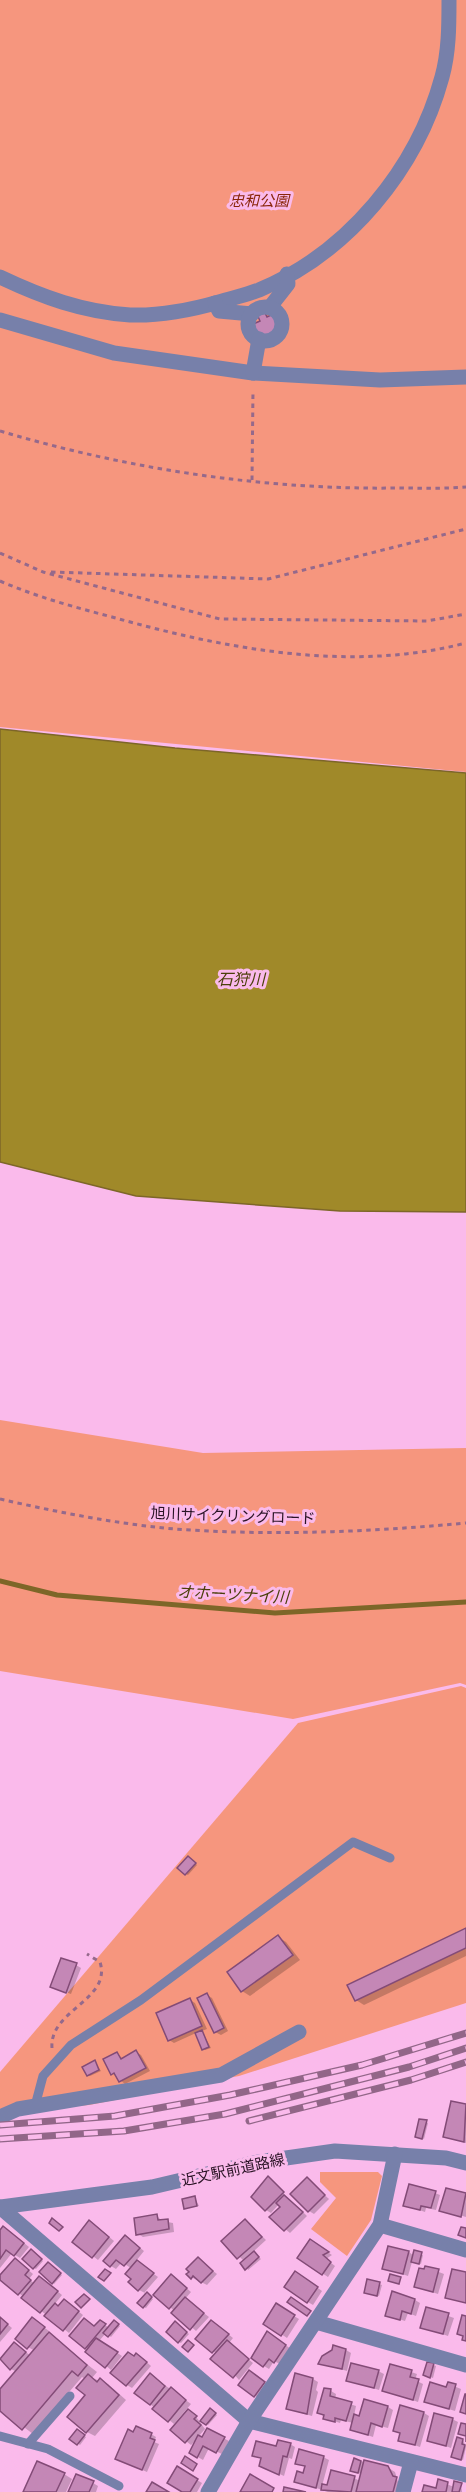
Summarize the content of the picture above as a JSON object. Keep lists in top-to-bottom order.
{
  "streets": {
    "street": ["近文駅前道路線"],
    "path": ["旭川サイクリングロード"]
  },
  "water": ["石狩川", "オホーツナイ川"],
  "parks": ["忠和公園"]
}
